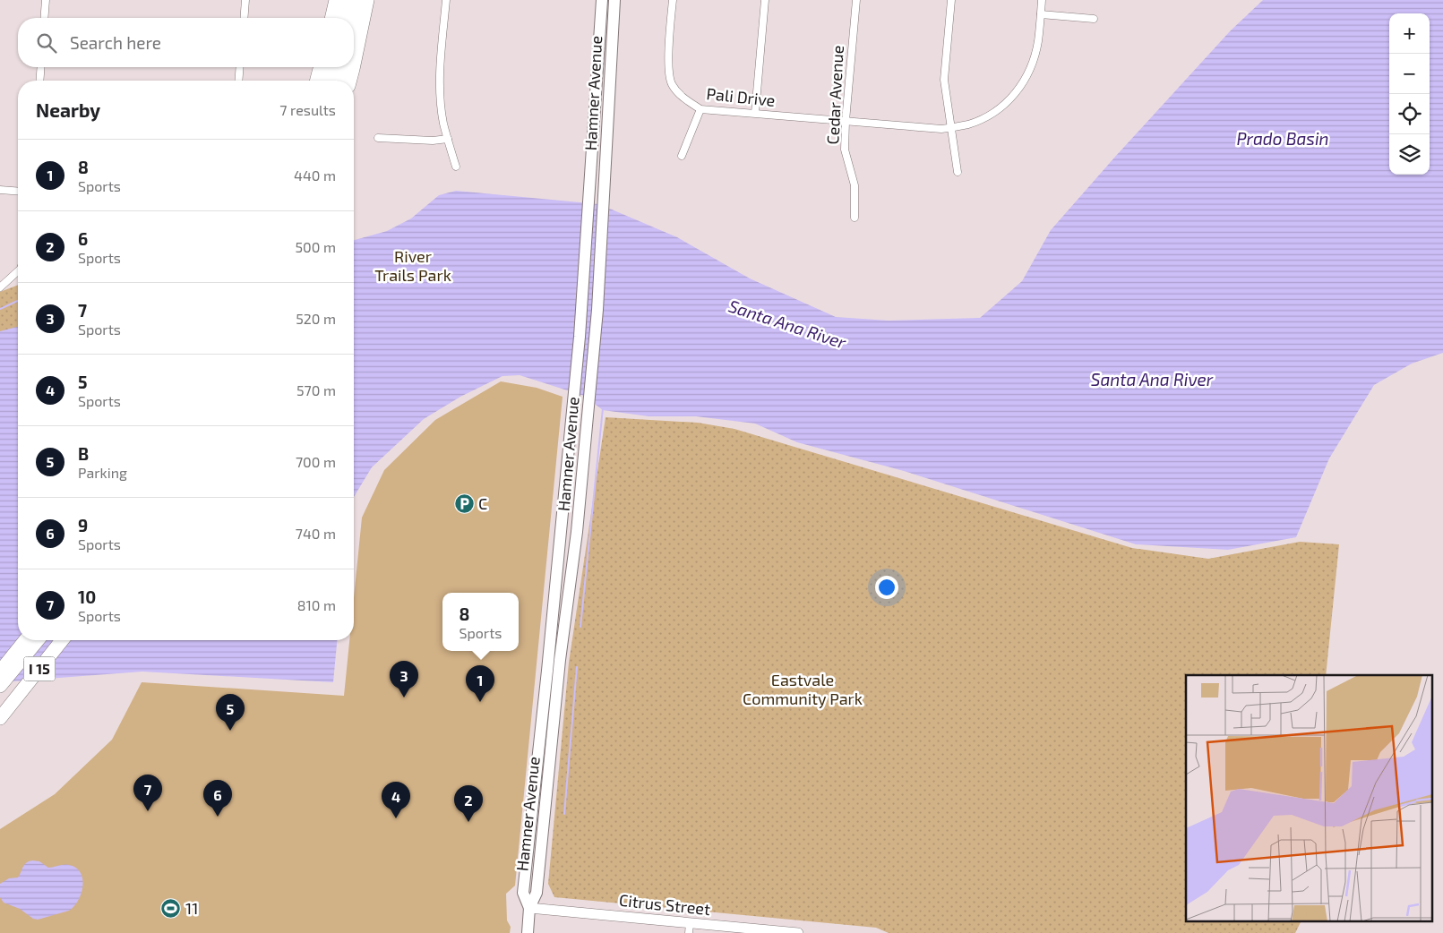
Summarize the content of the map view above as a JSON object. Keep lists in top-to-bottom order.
{
  "streets": {
    "highway": ["I 15"],
    "main road": ["Hamner Avenue"],
    "street": ["Cedar Avenue", "Pali Drive", "Citrus Street"]
  },
  "crossings": [
    ["Hamner Avenue", "Citrus Street"],
    ["Cedar Avenue", "Pali Drive"]
  ],
  "water": ["Prado Basin", "Santa Ana River"],
  "parks": ["River Trails Park", "Eastvale Community Park"],
  "places": {
    "parking": ["C"],
    "sports": ["11"]
  },
  "page": {
    "map_buttons": ["+", "−"],
    "search": "Search here",
    "heading": ["Nearby", "7 results"],
    "list": [
      {
        "mark": "1",
        "name": "8",
        "note": "Sports",
        "value": "440 m"
      },
      {
        "mark": "2",
        "name": "6",
        "note": "Sports",
        "value": "500 m"
      },
      {
        "mark": "3",
        "name": "7",
        "note": "Sports",
        "value": "520 m"
      },
      {
        "mark": "4",
        "name": "5",
        "note": "Sports",
        "value": "570 m"
      },
      {
        "mark": "5",
        "name": "B",
        "note": "Parking",
        "value": "700 m"
      },
      {
        "mark": "6",
        "name": "9",
        "note": "Sports",
        "value": "740 m"
      },
      {
        "mark": "7",
        "name": "10",
        "note": "Sports",
        "value": "810 m"
      }
    ],
    "popup": ["8", "Sports"],
    "pins": [
      "3",
      "1",
      "5",
      "7",
      "6",
      "4",
      "2"
    ]
  }
}
